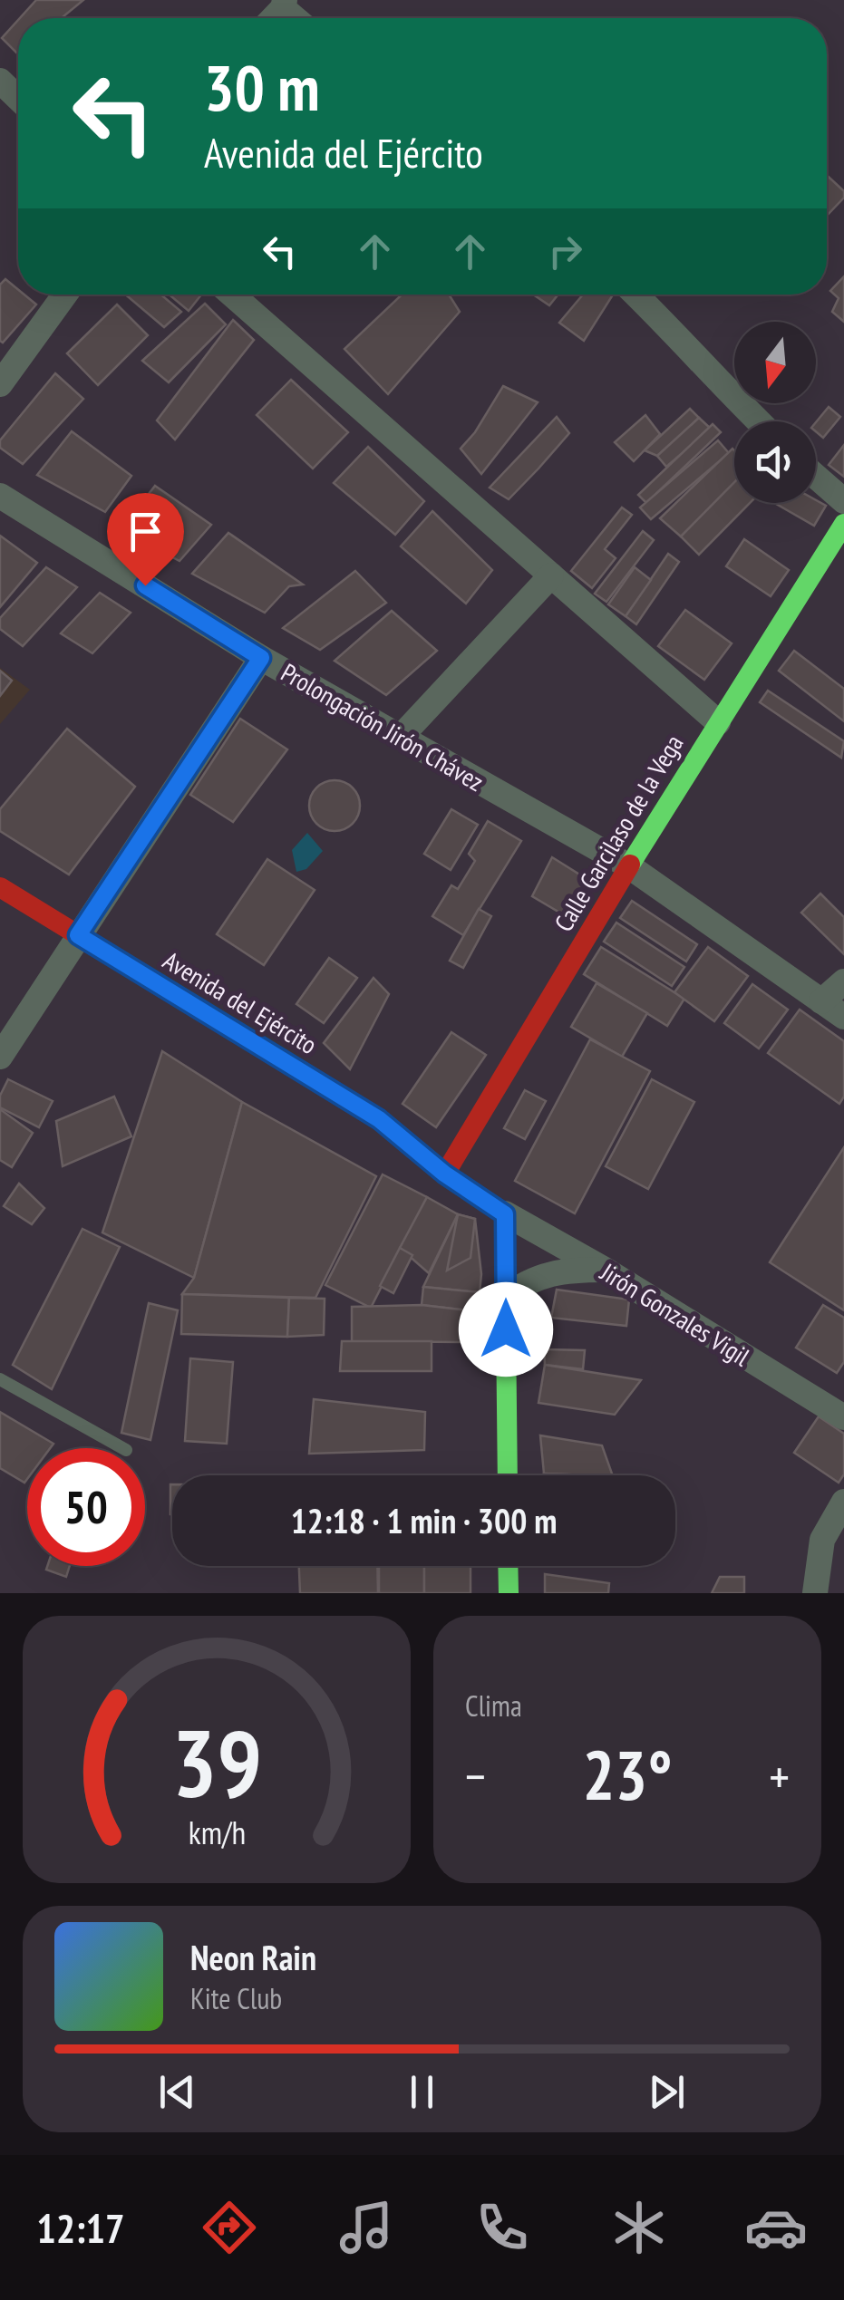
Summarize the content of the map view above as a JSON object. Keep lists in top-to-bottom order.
{
  "streets": {
    "main road": ["Calle Garcilaso de la Vega", "Avenida del Ejército"],
    "street": ["Prolongación Jirón Chávez", "Jirón Gonzales Vigil"]
  },
  "crossings": [
    ["Prolongación Jirón Chávez", "Calle Garcilaso de la Vega"],
    ["Calle Garcilaso de la Vega", "Avenida del Ejército"],
    ["Avenida del Ejército", "Jirón Gonzales Vigil"]
  ],
  "north": "bottom",
  "page": {
    "turn": ["30 m", "Avenida del Ejército"],
    "limit": "50",
    "trip": "12:18 · 1 min · 300 m",
    "tile": "Clima",
    "heat": ["−", "23°", "+"],
    "song": ["Neon Rain", "Kite Club"],
    "tabs": "12:17",
    "gauge": ["39", "km/h"]
  }
}
